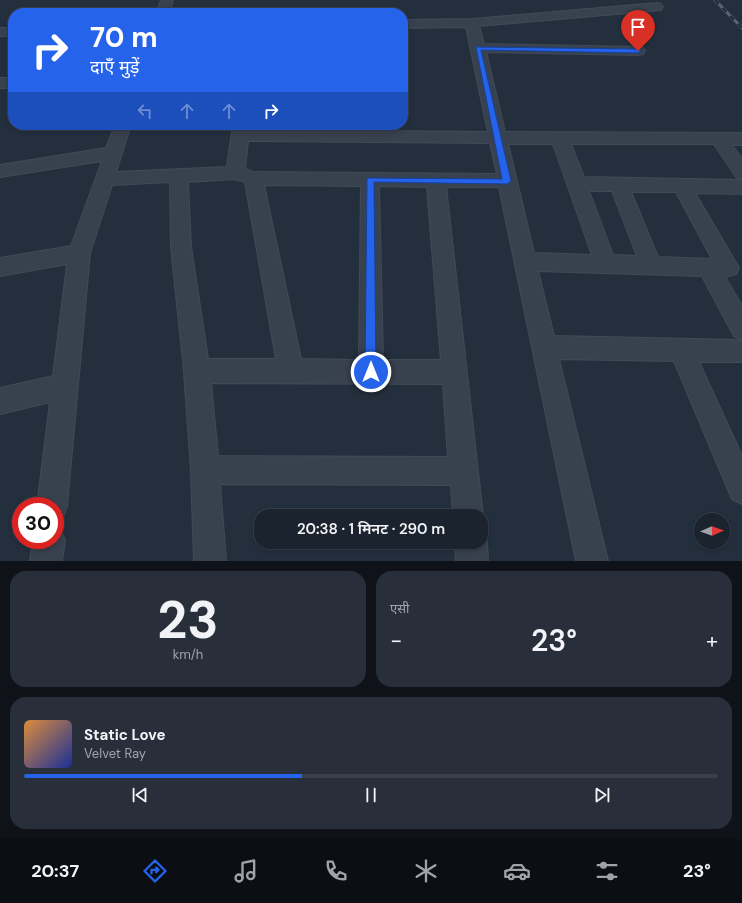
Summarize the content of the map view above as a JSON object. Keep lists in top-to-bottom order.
{
  "north": "right",
  "page": {
    "turn": ["70 m", "दाएँ मुड़ें"],
    "limit": "30",
    "trip": "20:38 · 1 मिनट · 290 m",
    "tile": [
      ["23", "km/h"],
      "एसी"
    ],
    "heat": ["−", "23°", "+"],
    "song": ["Static Love", "Velvet Ray"],
    "tabs": ["20:37", "23°"]
  }
}
